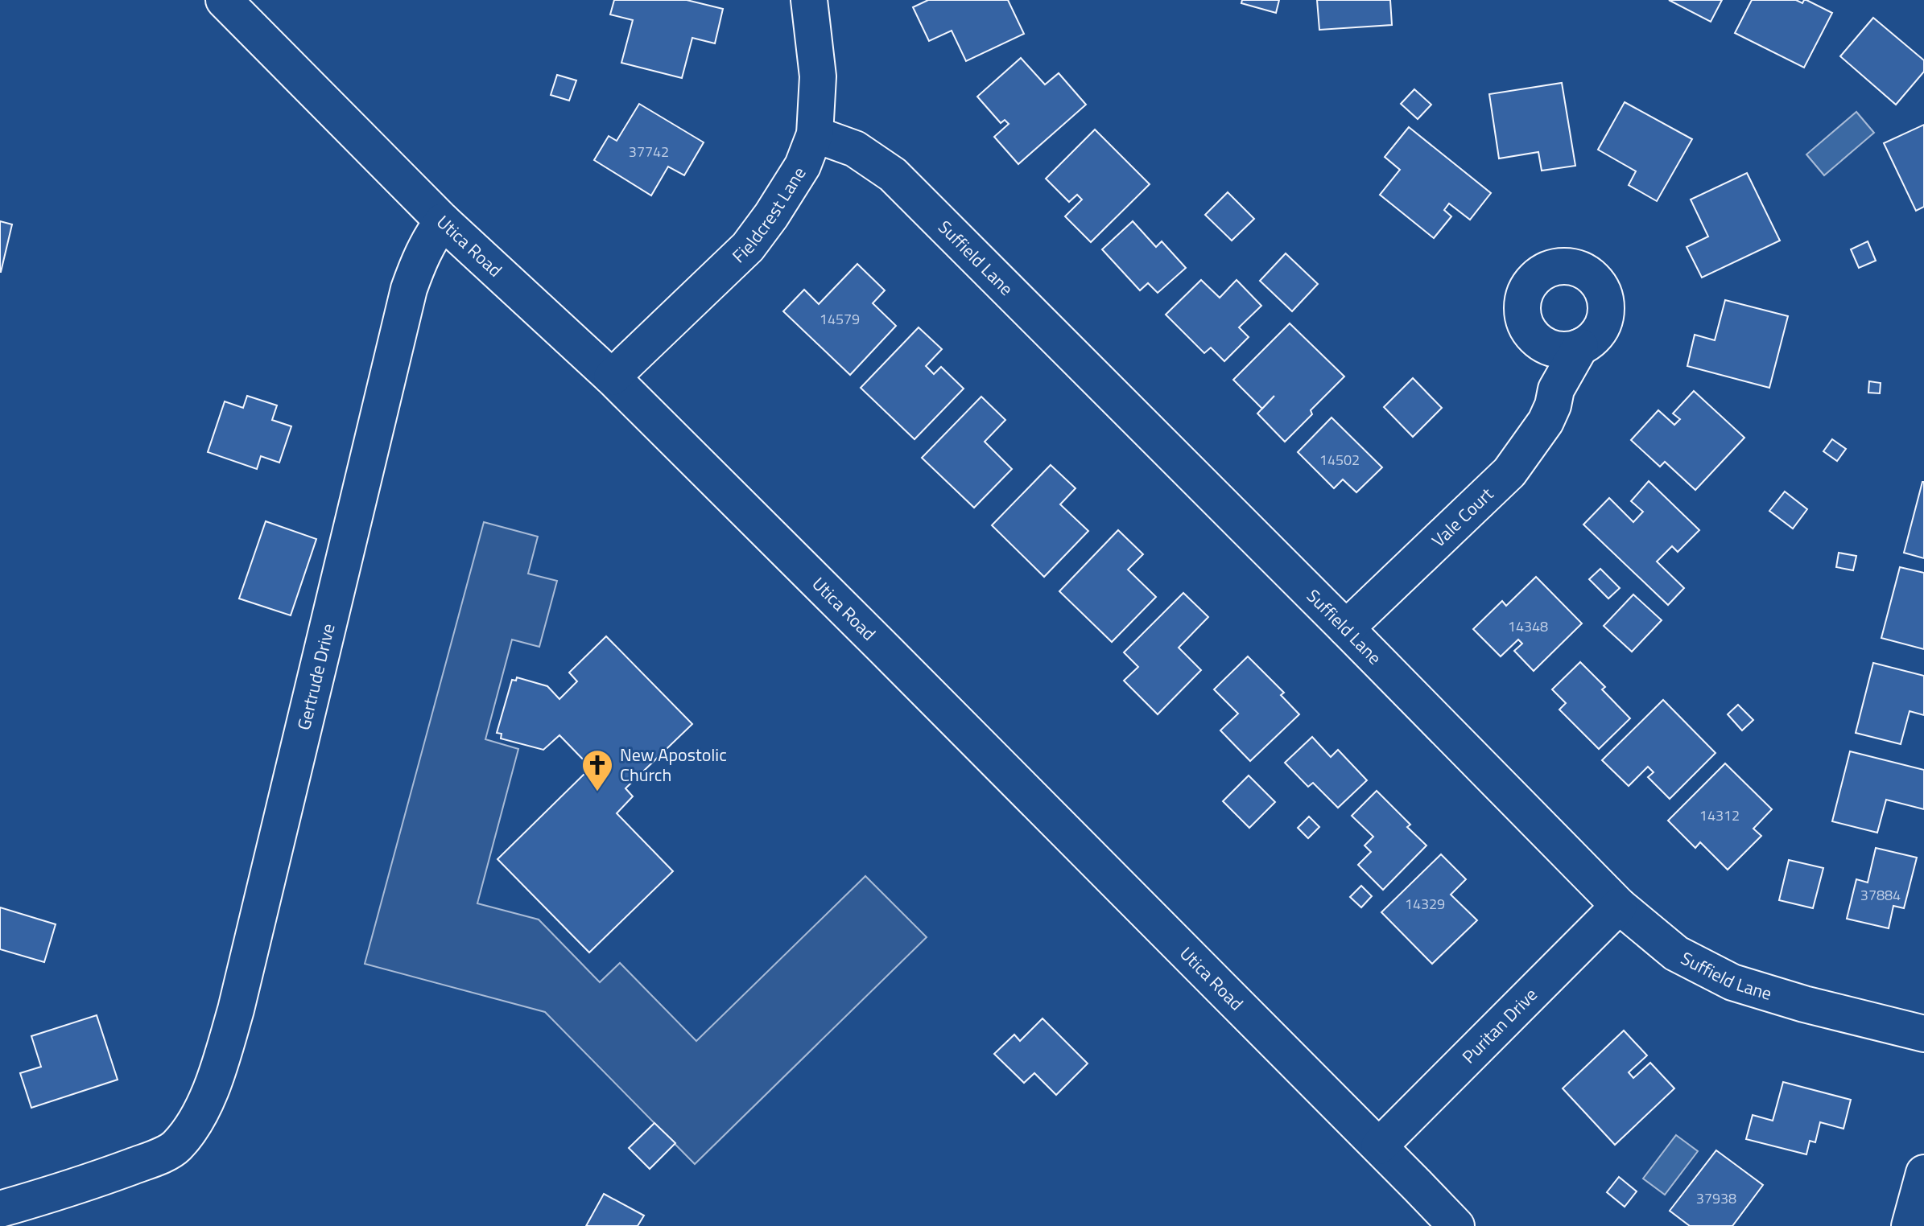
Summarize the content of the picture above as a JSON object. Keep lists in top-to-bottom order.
{
  "streets": {
    "street": [
      "Fieldcrest Lane",
      "Utica Road",
      "Suffield Lane",
      "Vale Court",
      "Gertrude Drive",
      "Puritan Drive"
    ]
  },
  "crossings": [
    ["Fieldcrest Lane", "Utica Road"],
    ["Fieldcrest Lane", "Suffield Lane"],
    ["Utica Road", "Gertrude Drive"],
    ["Utica Road", "Puritan Drive"],
    ["Suffield Lane", "Vale Court"],
    ["Suffield Lane", "Puritan Drive"]
  ],
  "places": {
    "church": ["New Apostolic Church"]
  },
  "house_numbers": [
    "37742",
    "14579",
    "14502",
    "14348",
    "14312",
    "37884",
    "14329",
    "37938"
  ]
}
